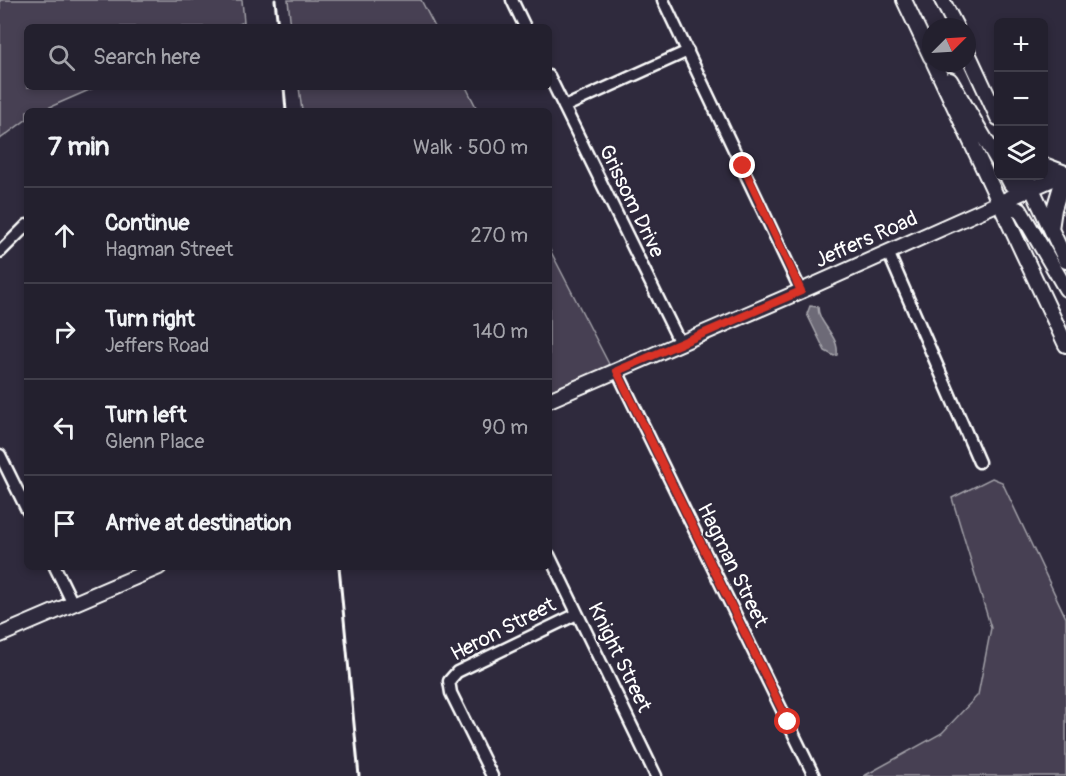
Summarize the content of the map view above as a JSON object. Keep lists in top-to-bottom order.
{
  "streets": {
    "main road": ["Jeffers Road"],
    "street": [
      "Grissom Drive",
      "Hagman Street",
      "Heron Street",
      "Knight Street"
    ]
  },
  "crossings": [
    ["Grissom Drive", "Jeffers Road"],
    ["Jeffers Road", "Hagman Street"],
    ["Heron Street", "Knight Street"]
  ],
  "north": "top right",
  "page": {
    "map_buttons": ["+", "−"],
    "search": "Search here",
    "heading": ["7 min", "Walk · 500 m"],
    "list": [
      ["Continue", "Hagman Street", "270 m"],
      ["Turn right", "Jeffers Road", "140 m"],
      ["Turn left", "Glenn Place", "90 m"],
      "Arrive at destination"
    ]
  }
}
